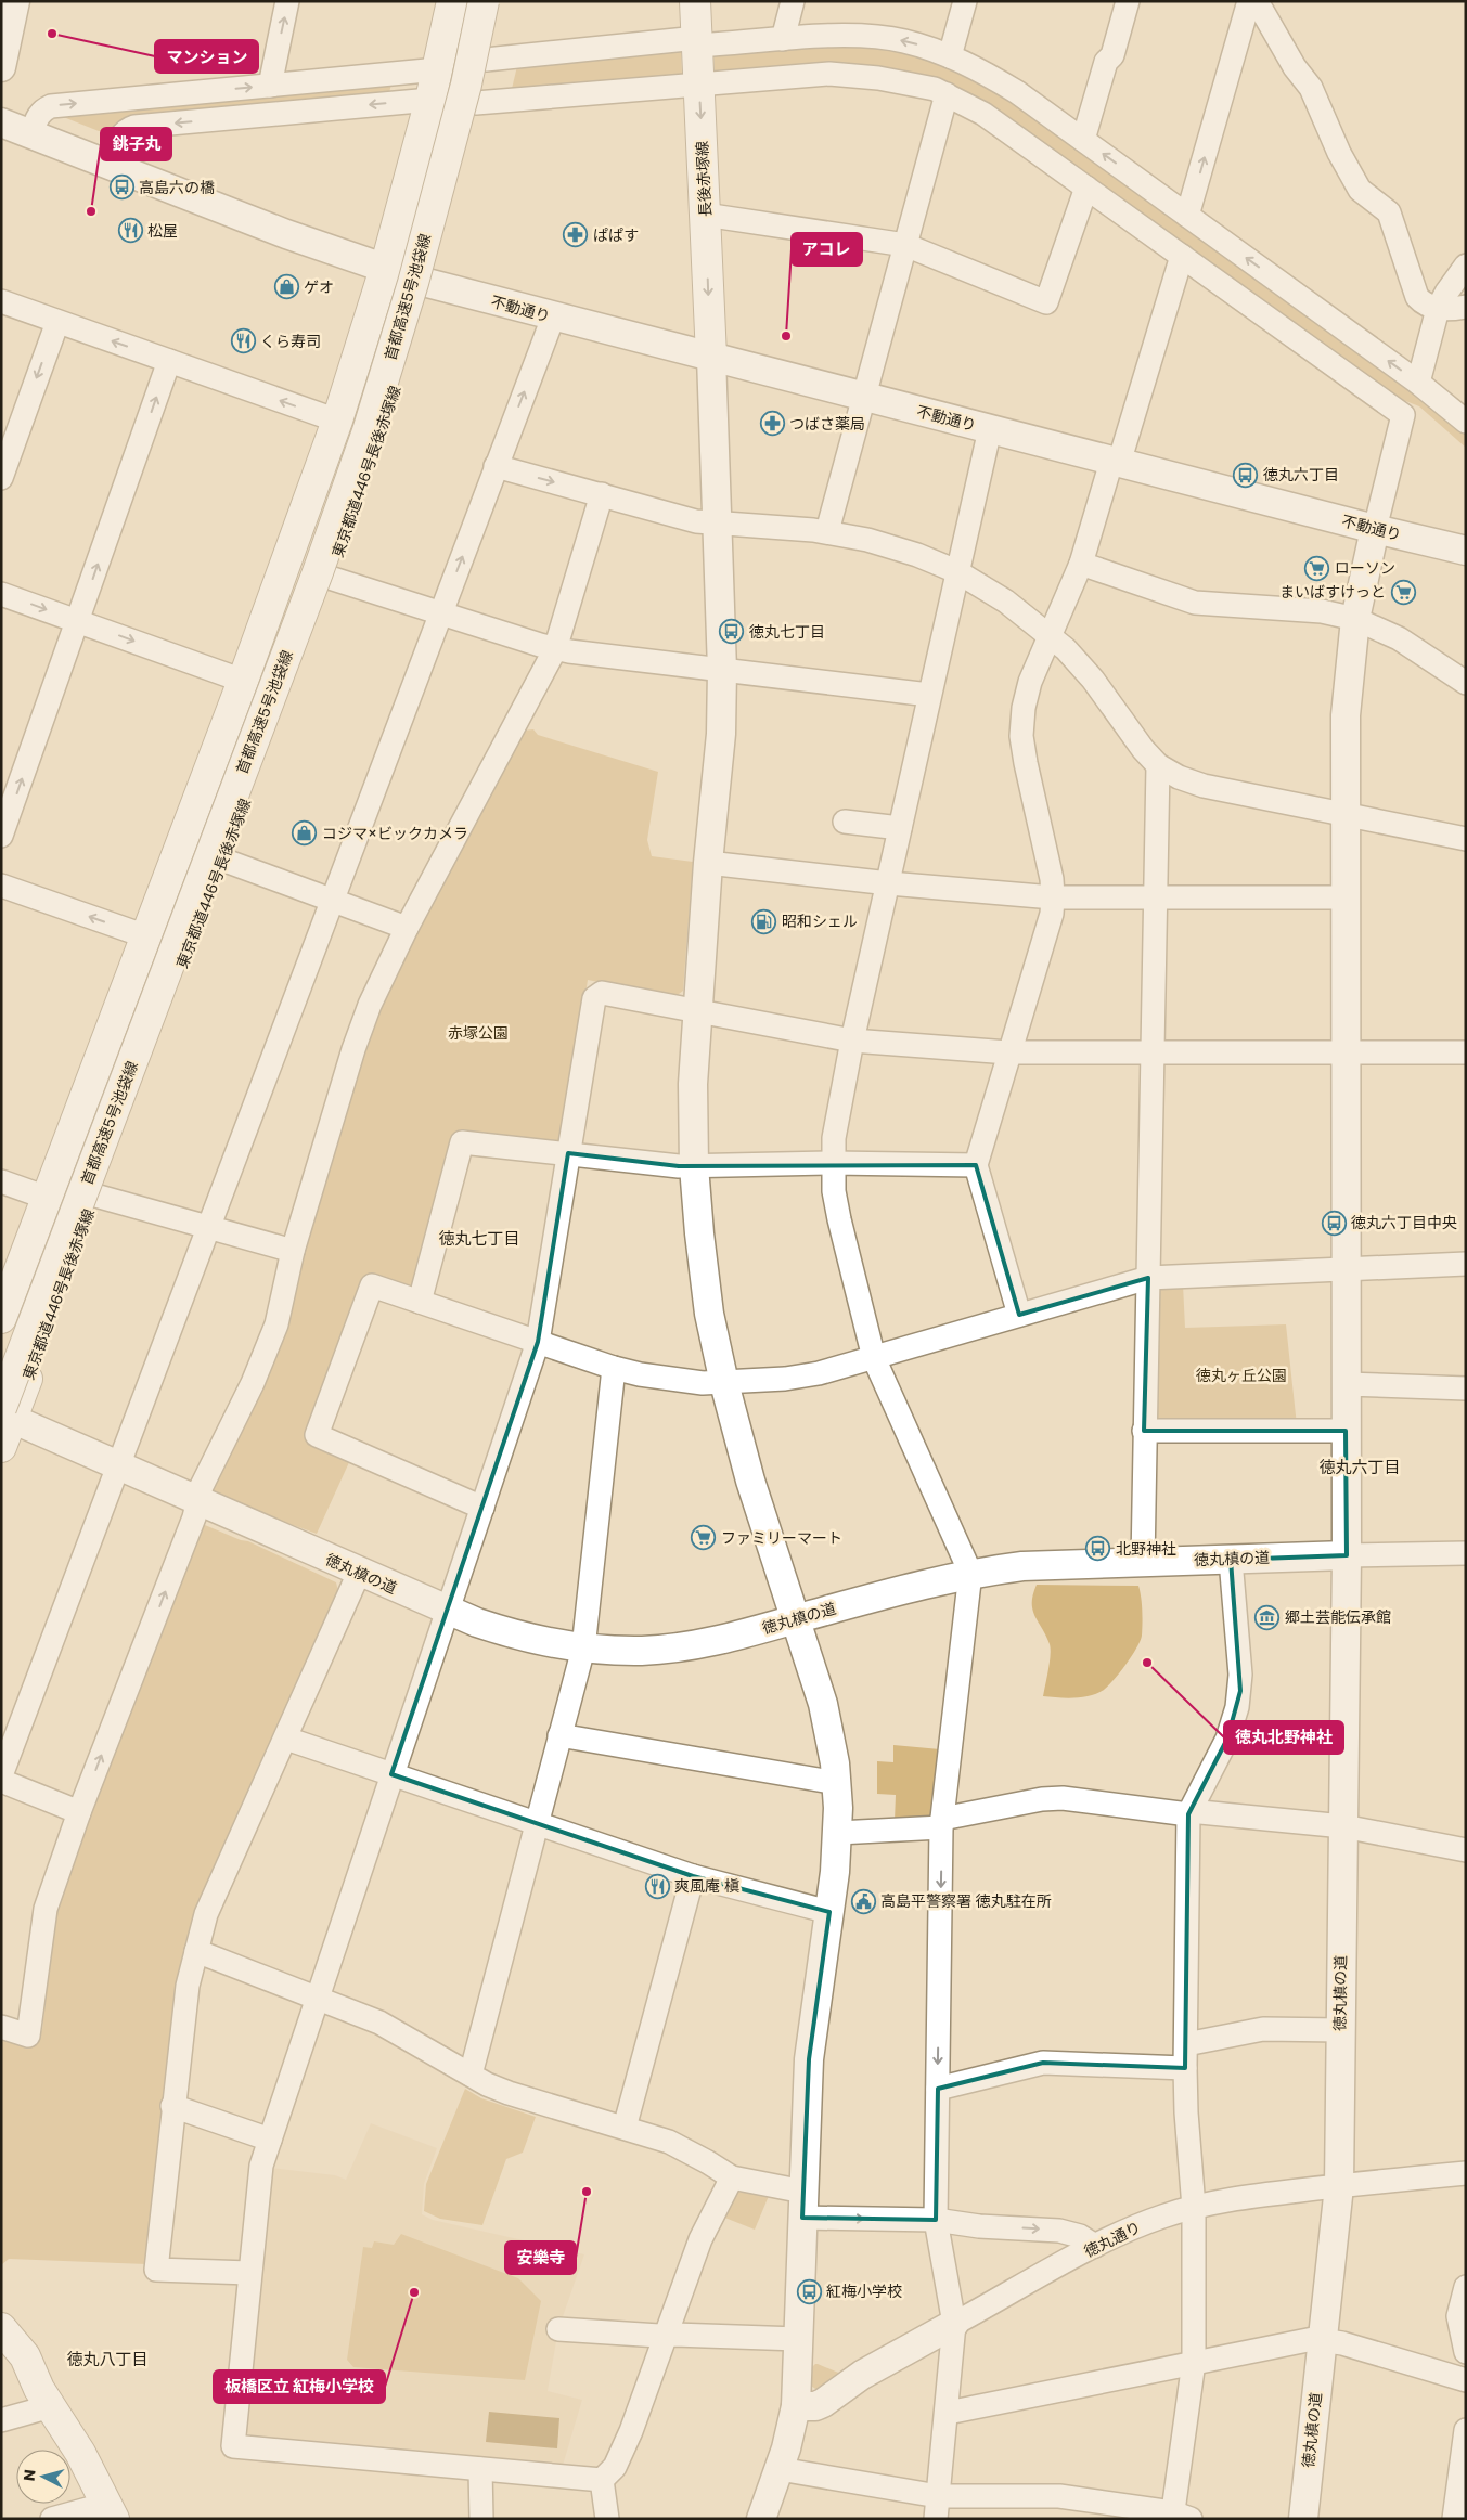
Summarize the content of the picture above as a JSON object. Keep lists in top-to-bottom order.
{
  "streets": {
    "main road": ["長後赤塚線", "首都高速5号池袋線", "東京都道446号長後赤塚線"],
    "street": ["不動通り", "徳丸槙の道", "徳丸通り"]
  },
  "crossings": [
    ["長後赤塚線", "不動通り"],
    ["首都高速5号池袋線", "東京都道446号長後赤塚線"],
    ["首都高速5号池袋線", "徳丸槙の道"],
    ["不動通り", "東京都道446号長後赤塚線"],
    ["東京都道446号長後赤塚線", "徳丸槙の道"],
    ["徳丸槙の道", "徳丸通り"]
  ],
  "one_way": ["長後赤塚線"],
  "districts": ["徳丸七丁目", "徳丸六丁目", "徳丸八丁目"],
  "parks": ["赤塚公園", "徳丸ヶ丘公園"],
  "places": {
    "other": [
      "マンション",
      "銚子丸",
      "アコレ",
      "徳丸北野神社",
      "安樂寺",
      "板橋区立 紅梅小学校"
    ],
    "bus stop": [
      "高島六の橋",
      "徳丸六丁目",
      "徳丸七丁目",
      "徳丸六丁目中央",
      "北野神社",
      "紅梅小学校"
    ],
    "restaurant": ["松屋", "くら寿司", "爽風庵 槇"],
    "pharmacy": ["ぱぱす", "つばさ薬局"],
    "shop": ["ゲオ", "コジマ×ビックカメラ"],
    "supermarket": ["ローソン", "まいばすけっと", "ファミリーマート"],
    "fuel station": ["昭和シェル"],
    "museum": ["郷土芸能伝承館"],
    "public building": ["高島平警察署 徳丸駐在所"]
  },
  "north": "left"
}
